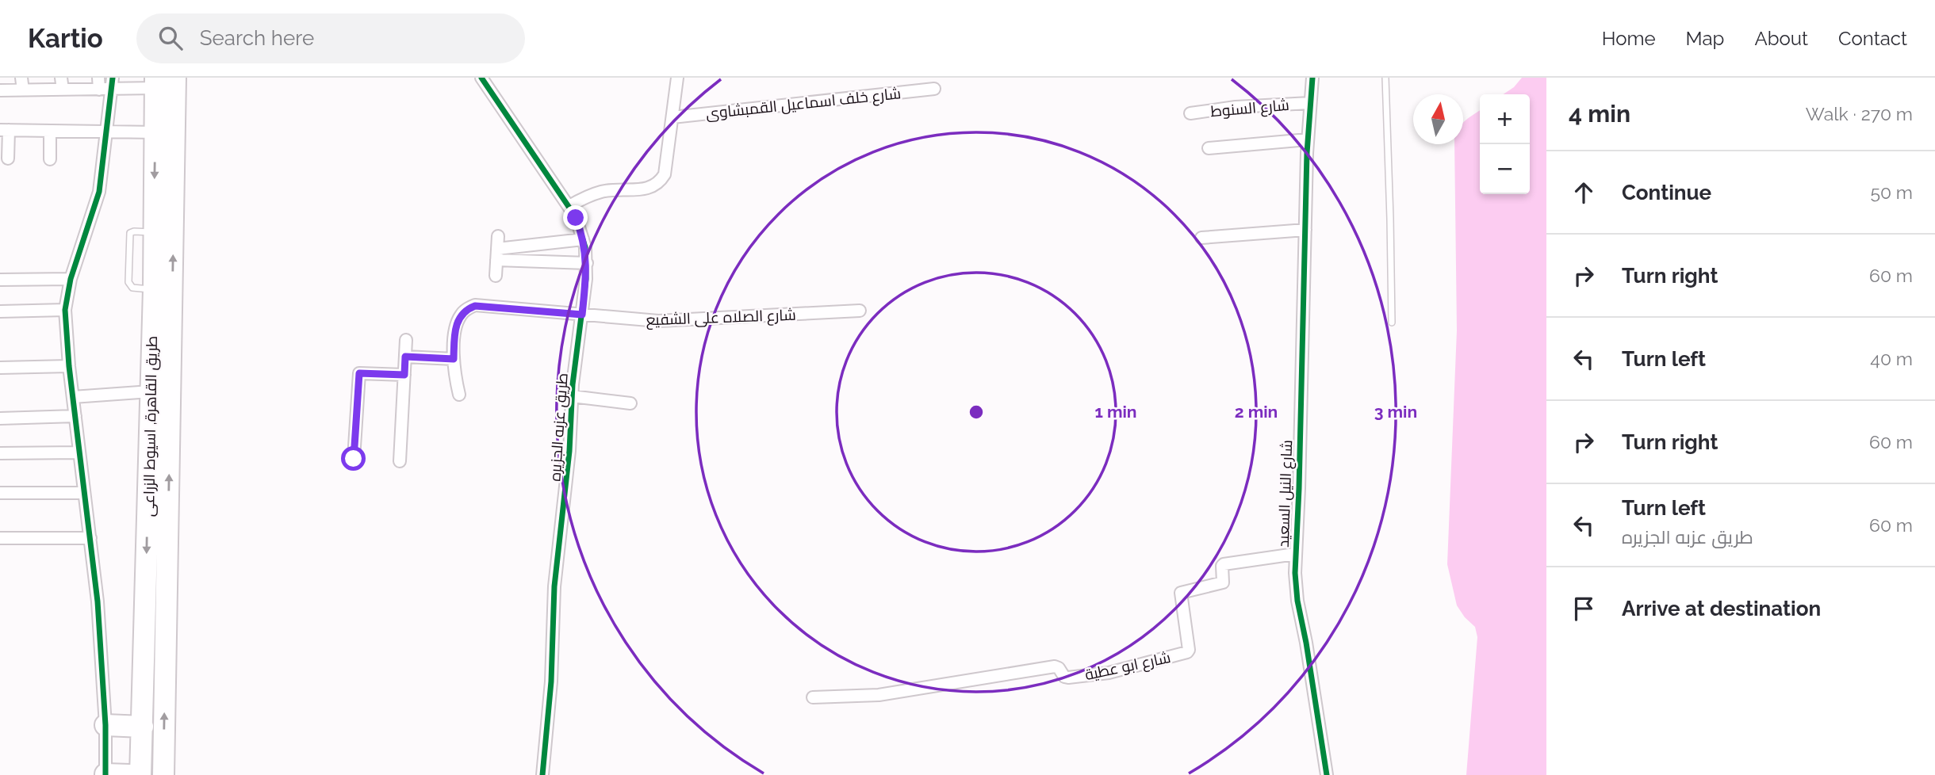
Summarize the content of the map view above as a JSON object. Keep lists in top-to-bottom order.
{
  "streets": {
    "highway": ["طريق القاهرة, اسيوط الزراعى"],
    "street": [
      "شارع خلف اسماعيل القمبشاوى",
      "شارع السنوط",
      "شارع الصلاه على الشفيع",
      "طريق عزبه الجزيره",
      "شارع النيل السعيد",
      "شارع ابو عطية"
    ]
  },
  "crossings": [
    ["شارع السنوط", "شارع النيل السعيد"],
    ["شارع الصلاه على الشفيع", "طريق عزبه الجزيره"],
    ["شارع النيل السعيد", "شارع ابو عطية"]
  ],
  "north": "top",
  "page": {
    "header": "Kartio",
    "search": "Search here",
    "nav": [
      "Home",
      "Map",
      "About",
      "Contact"
    ],
    "heading": ["4 min", "Walk · 270 m"],
    "map_buttons": ["+", "−"],
    "list": [
      ["Continue", "50 m"],
      ["Turn right", "60 m"],
      ["Turn left", "40 m"],
      ["Turn right", "60 m"],
      ["Turn left", "طريق عزبه الجزيره", "60 m"],
      "Arrive at destination"
    ]
  },
  "rings": ["1 min", "2 min", "3 min"]
}
